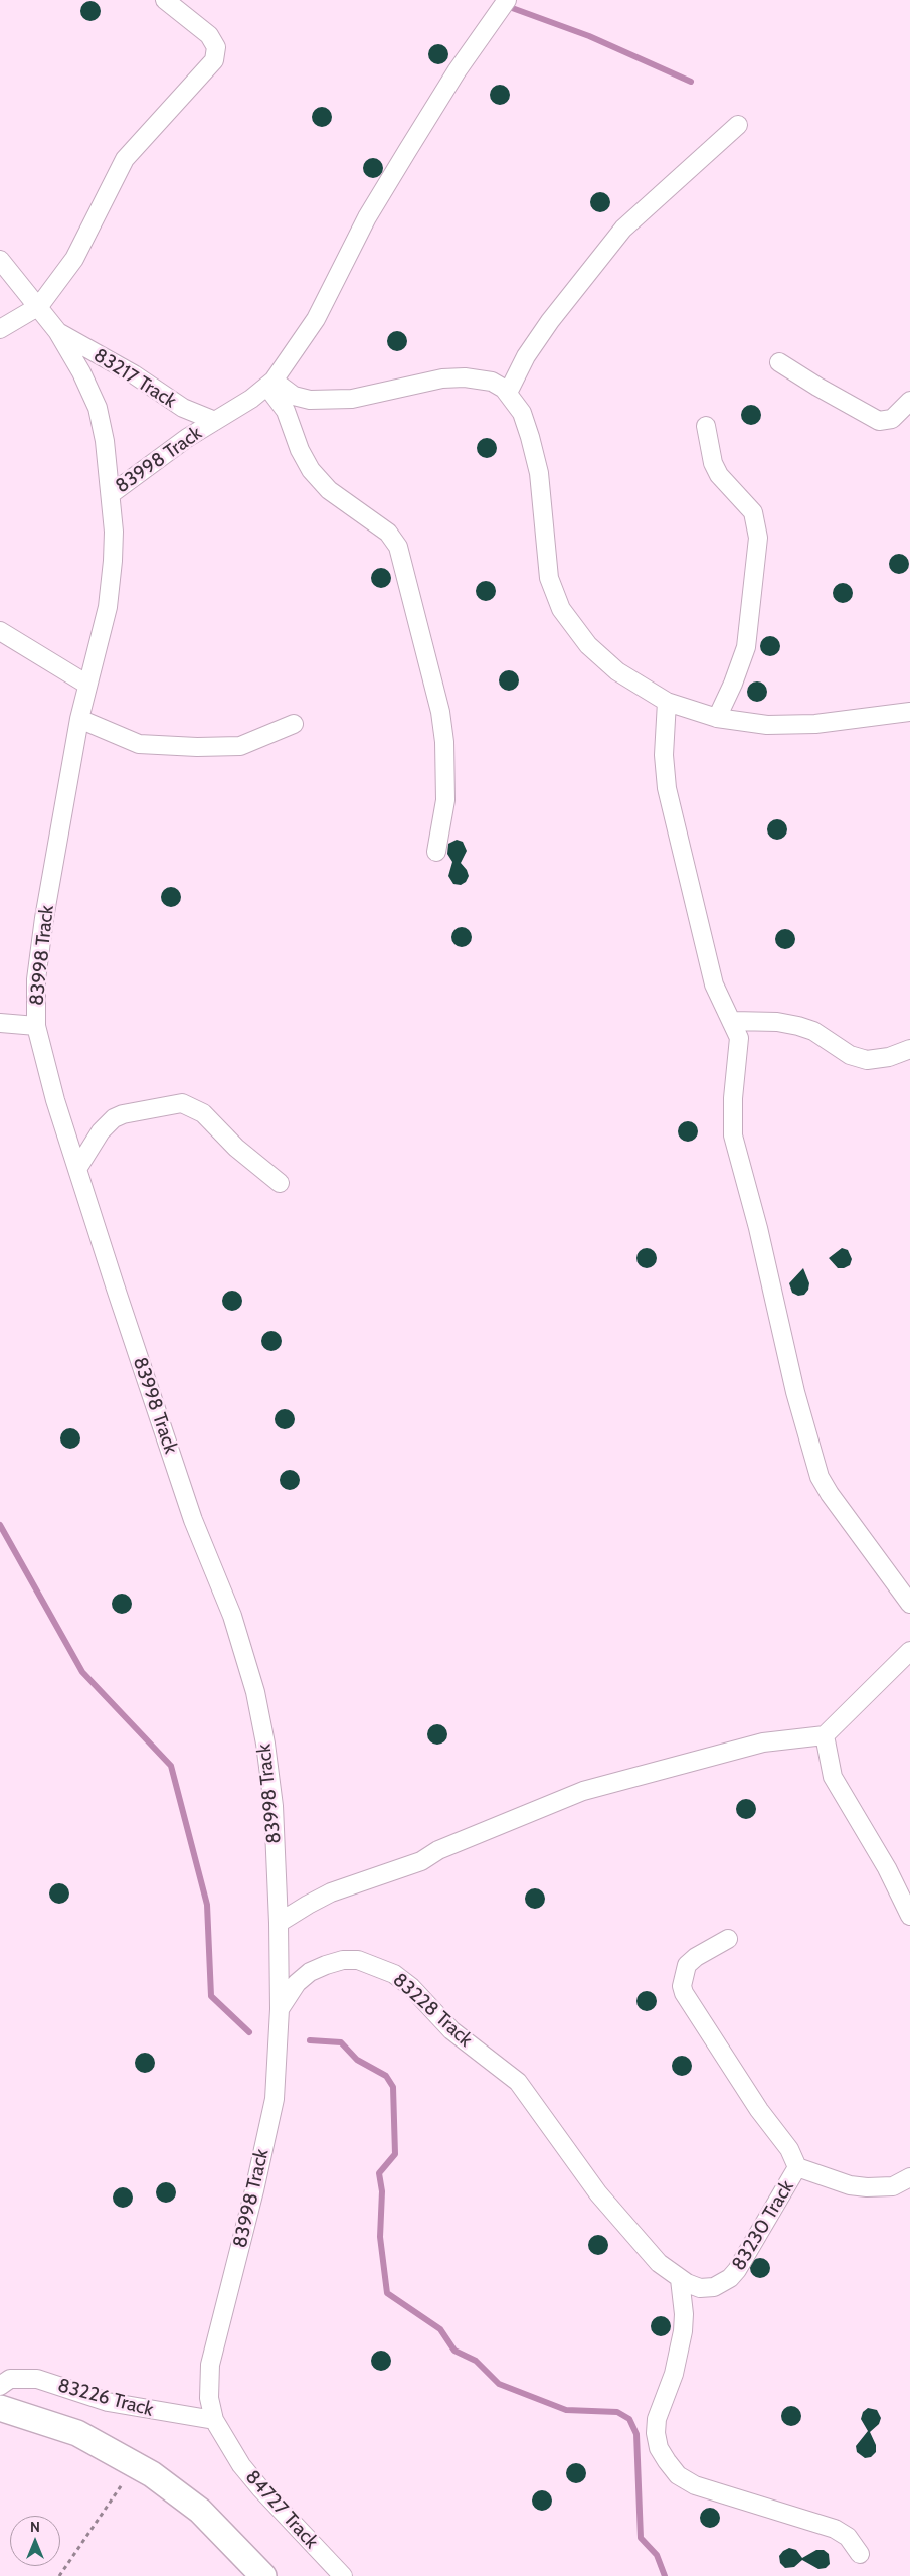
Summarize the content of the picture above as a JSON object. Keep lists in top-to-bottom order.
{
  "streets": {
    "street": [
      "83217 Track",
      "83998 Track",
      "83228 Track",
      "83230 Track",
      "83226 Track",
      "84727 Track"
    ]
  },
  "crossings": [
    ["83217 Track", "83998 Track"],
    ["83998 Track", "83228 Track"],
    ["83998 Track", "83226 Track"],
    ["83998 Track", "84727 Track"],
    ["83228 Track", "83230 Track"]
  ],
  "north": "top"
}
